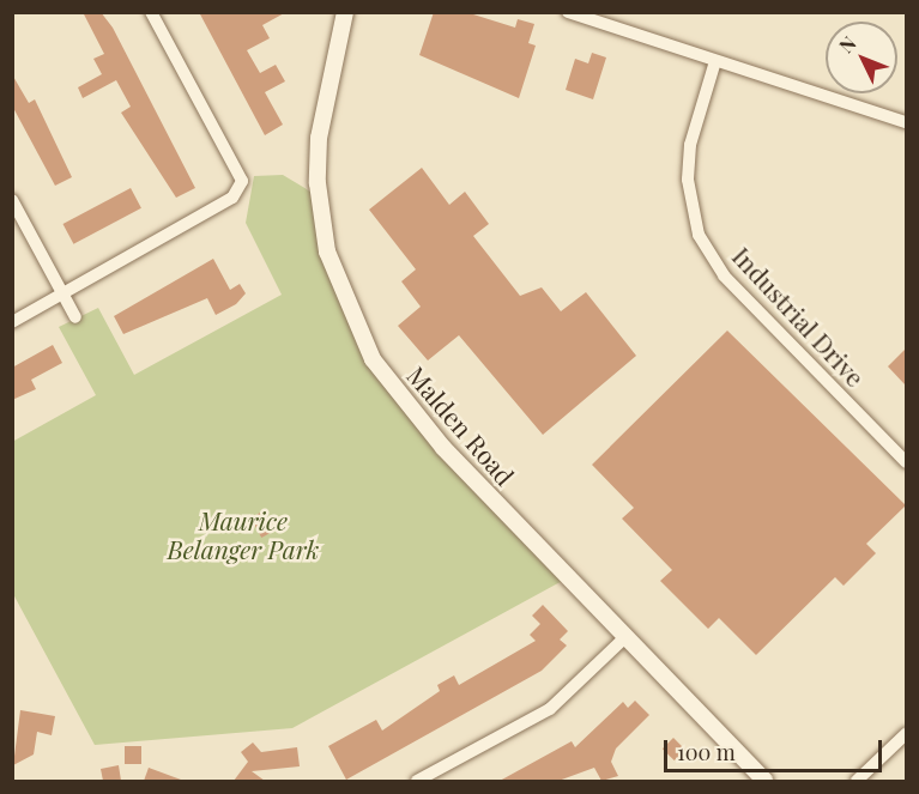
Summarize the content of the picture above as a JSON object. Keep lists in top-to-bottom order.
{
  "streets": {
    "main road": ["Malden Road"],
    "street": ["Industrial Drive"]
  },
  "parks": ["Maurice Belanger Park"],
  "scale_bar": "100 m",
  "north": "top left"
}
